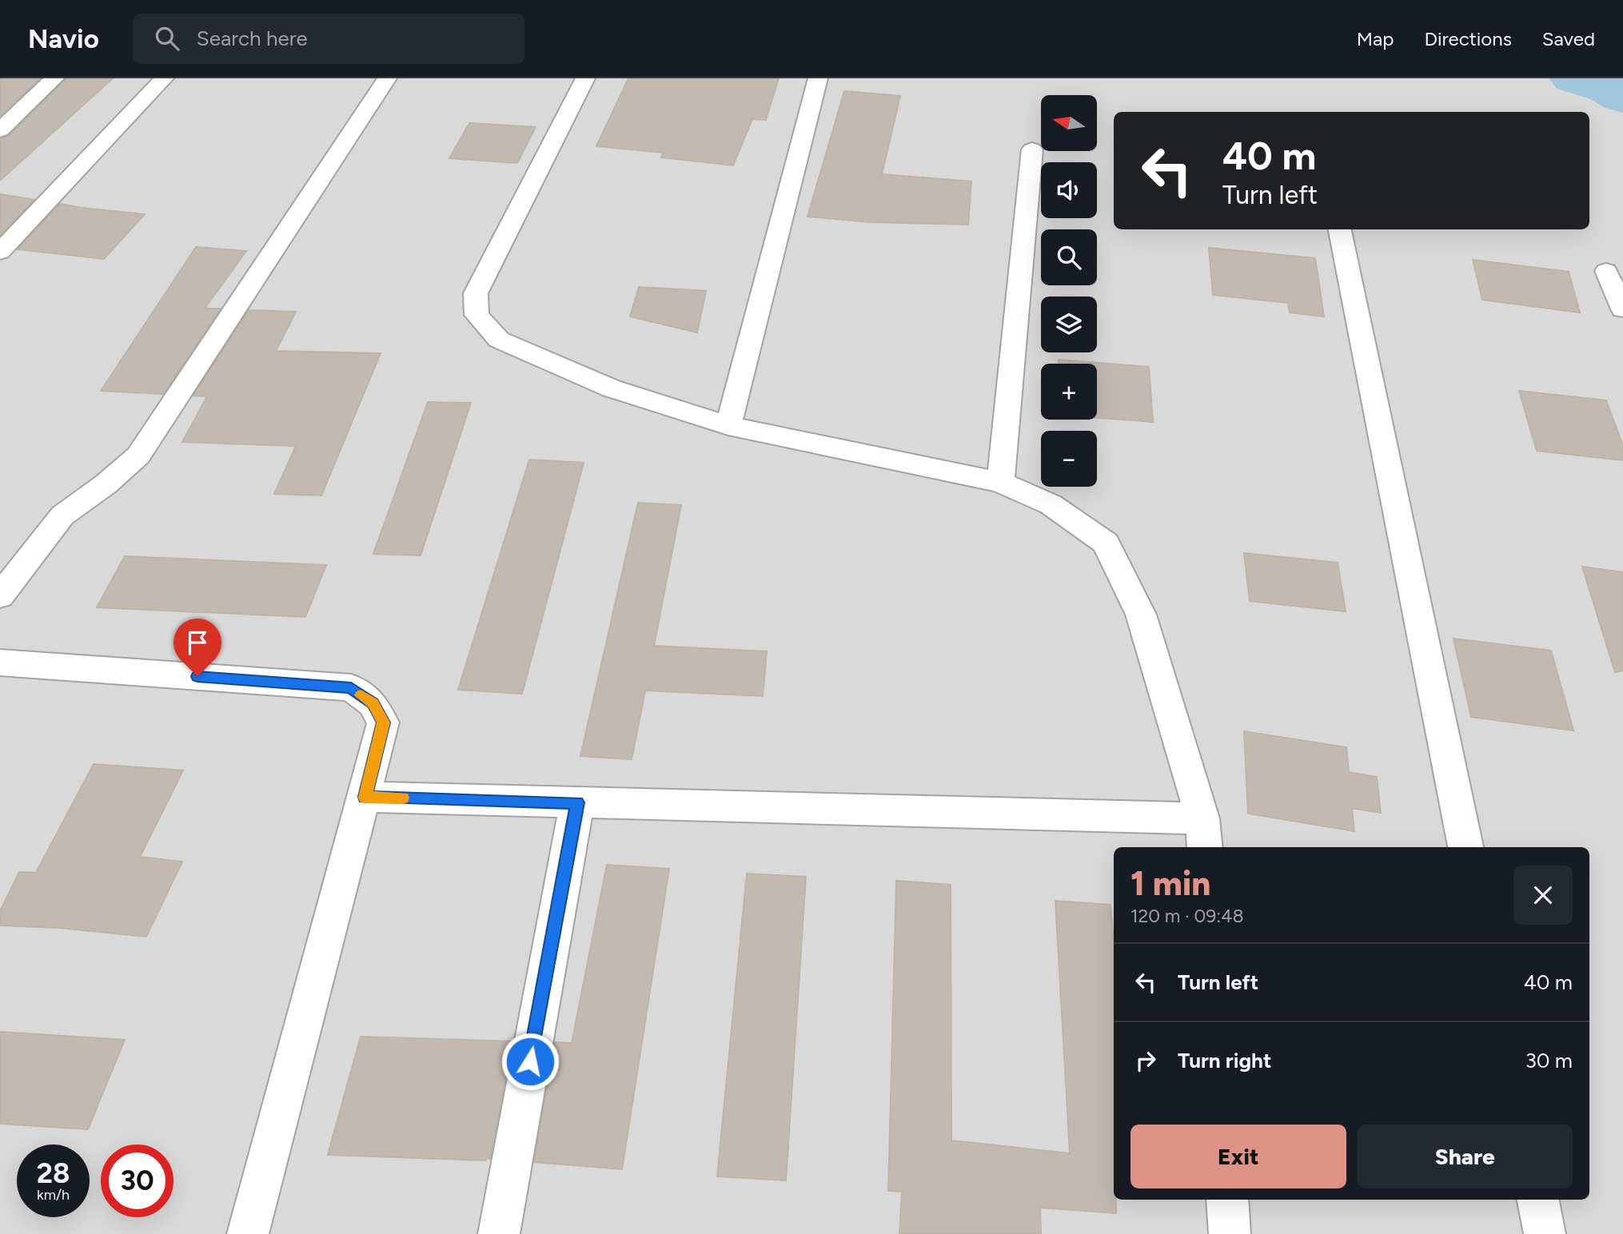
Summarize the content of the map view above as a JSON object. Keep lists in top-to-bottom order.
{
  "north": "left",
  "page": {
    "header": "Navio",
    "search": "Search here",
    "nav": ["Map", "Directions", "Saved"],
    "map_buttons": ["+", "−"],
    "turn": ["40 m", "Turn left"],
    "heading": ["1 min", "120 m · 09:48"],
    "list": [
      {
        "name": "Turn left",
        "value": "40 m"
      },
      {
        "name": "Turn right",
        "value": "30 m"
      }
    ],
    "buttons": ["Exit", "Share"],
    "speed": "28 km/h",
    "limit": "30"
  }
}
